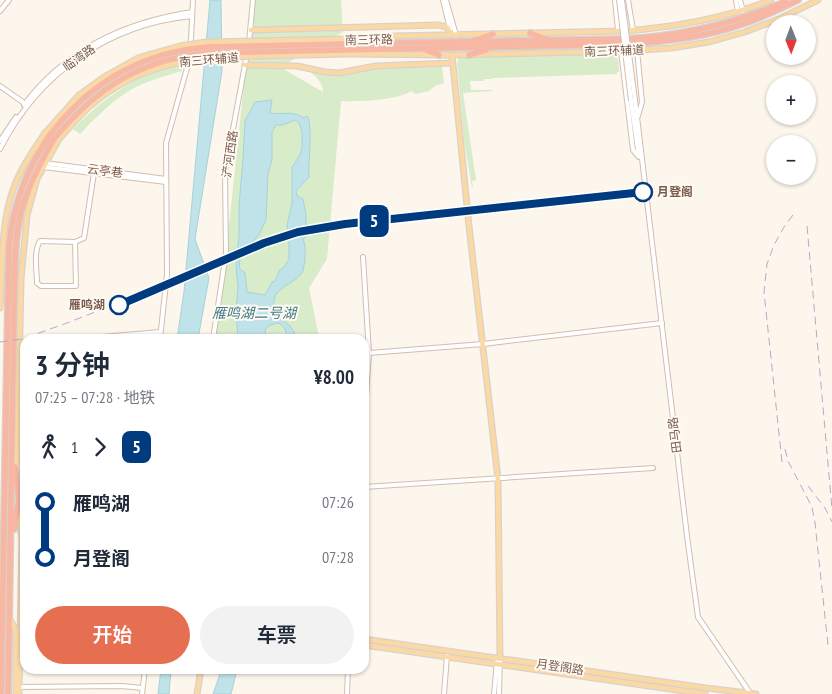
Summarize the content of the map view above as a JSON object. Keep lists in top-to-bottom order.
{
  "streets": {
    "highway": ["南三环路"],
    "main road": ["南三环辅道", "月登阁路"],
    "street": [
      "临湾路",
      "浐河西路",
      "云亭巷",
      "田马路"
    ]
  },
  "crossings": [
    ["南三环路", "南三环辅道"],
    ["南三环辅道", "云亭巷"],
    ["田马路", "月登阁路"]
  ],
  "water": ["雁鸣湖二号湖"],
  "places": ["月登阁", "雁鸣湖"],
  "lines": ["metro line 5"],
  "north": "bottom",
  "page": {
    "on_map": "5",
    "map_buttons": ["+", "−"],
    "heading": ["3 分钟", "07:25 – 07:28 · 地铁", "¥8.00"],
    "legs": ["1", "5"],
    "list": [
      {
        "name": "雁鸣湖",
        "value": "07:26"
      },
      {
        "name": "月登阁",
        "value": "07:28"
      }
    ],
    "buttons": ["开始", "车票"]
  }
}
